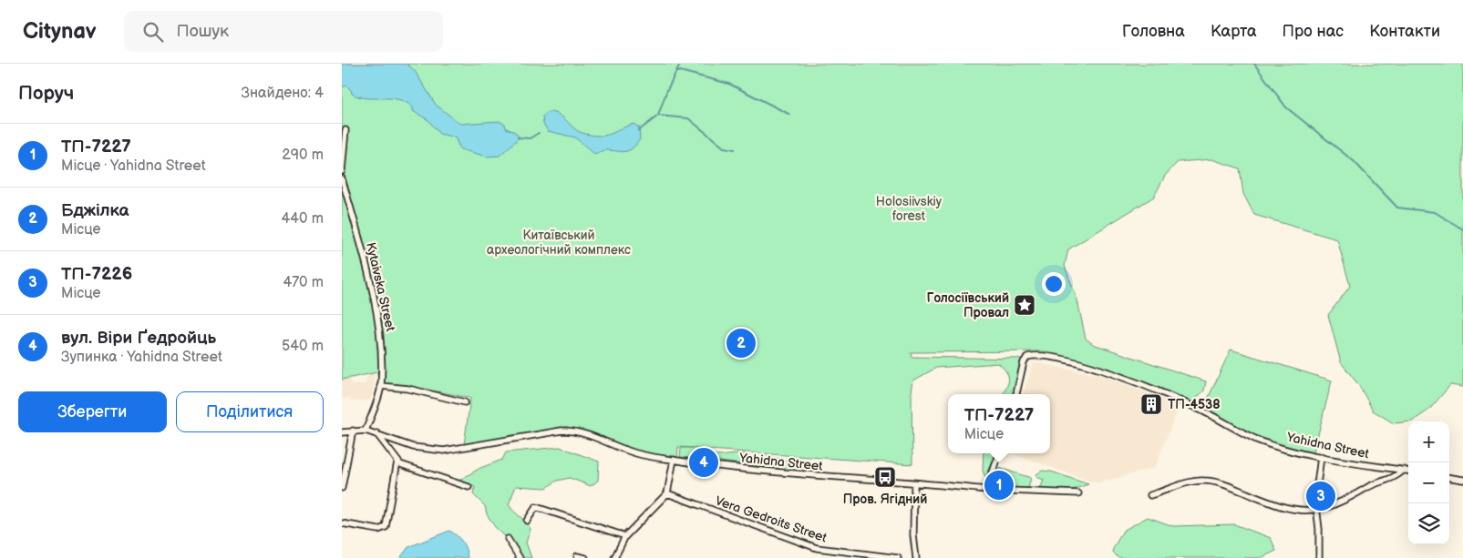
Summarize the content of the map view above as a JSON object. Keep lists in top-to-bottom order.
{
  "streets": {
    "street": ["Kytaivska Street", "Yahidna Street", "Vera Gedroits Street"]
  },
  "crossings": [
    ["Kytaivska Street", "Yahidna Street"]
  ],
  "parks": ["Holosiivskiy forest", "Китаївський археологічний комплекс"],
  "places": {
    "place": ["Голосіївський Провал"],
    "building": ["ТП-4538"],
    "bus stop": ["Пров. Ягідний"]
  },
  "page": {
    "header": "Citynav",
    "search": "Пошук",
    "nav": [
      "Головна",
      "Карта",
      "Про нас",
      "Контакти"
    ],
    "heading": ["Поруч", "Знайдено: 4"],
    "list": [
      {
        "mark": "1",
        "name": "ТП-7227",
        "note": "Місце · Yahidna Street",
        "value": "290 m"
      },
      {
        "mark": "2",
        "name": "Бджілка",
        "note": "Місце",
        "value": "440 m"
      },
      {
        "mark": "3",
        "name": "ТП-7226",
        "note": "Місце",
        "value": "470 m"
      },
      {
        "mark": "4",
        "name": "вул. Віри Ґедройць",
        "note": "Зупинка · Yahidna Street",
        "value": "540 m"
      }
    ],
    "pins": [
      "2",
      "4",
      "1",
      "3"
    ],
    "buttons": ["Зберегти", "Поділитися"],
    "popup": ["ТП-7227", "Місце"],
    "map_buttons": ["+", "−"]
  }
}
